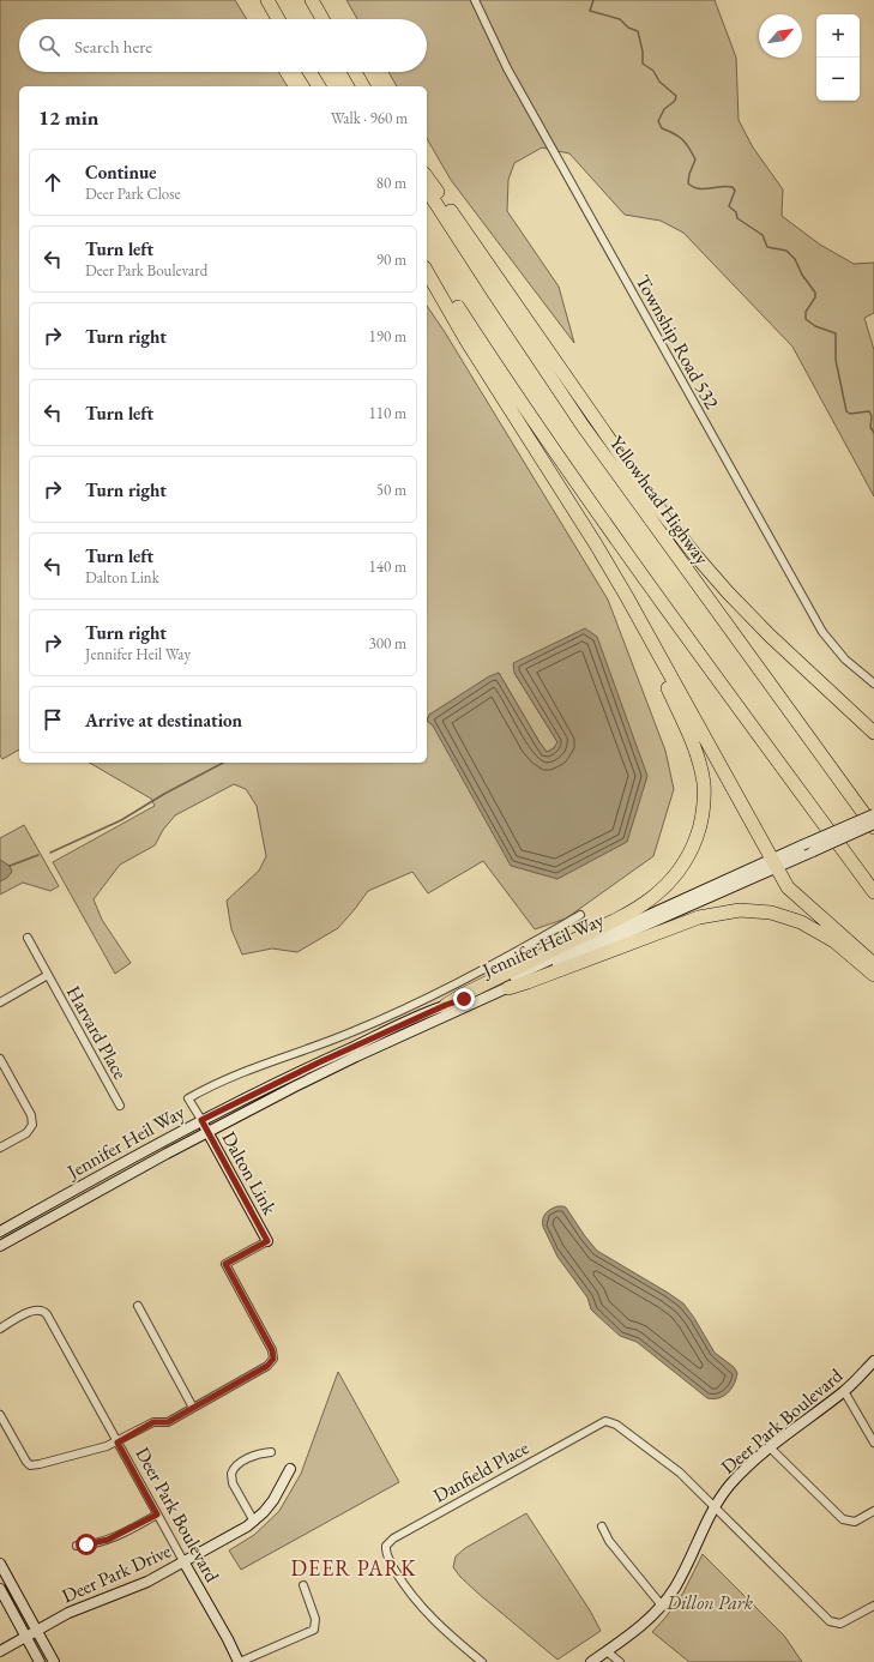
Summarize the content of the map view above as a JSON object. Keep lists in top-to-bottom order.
{
  "streets": {
    "highway": ["Yellowhead Highway"],
    "main road": [
      "Jennifer Heil Way",
      "Dalton Link",
      "Deer Park Boulevard",
      "Deer Park Drive"
    ],
    "street": ["Township Road 532", "Harvard Place", "Danfield Place"]
  },
  "crossings": [
    ["Jennifer Heil Way", "Dalton Link"],
    ["Deer Park Boulevard", "Danfield Place"],
    ["Deer Park Boulevard", "Deer Park Drive"]
  ],
  "districts": ["DEER PARK"],
  "parks": ["Dillon Park"],
  "north": "top right",
  "page": {
    "map_buttons": ["+", "−"],
    "search": "Search here",
    "heading": ["12 min", "Walk · 960 m"],
    "list": [
      ["Continue", "Deer Park Close", "80 m"],
      ["Turn left", "Deer Park Boulevard", "90 m"],
      ["Turn right", "190 m"],
      ["Turn left", "110 m"],
      ["Turn right", "50 m"],
      ["Turn left", "Dalton Link", "140 m"],
      ["Turn right", "Jennifer Heil Way", "300 m"],
      "Arrive at destination"
    ]
  }
}
